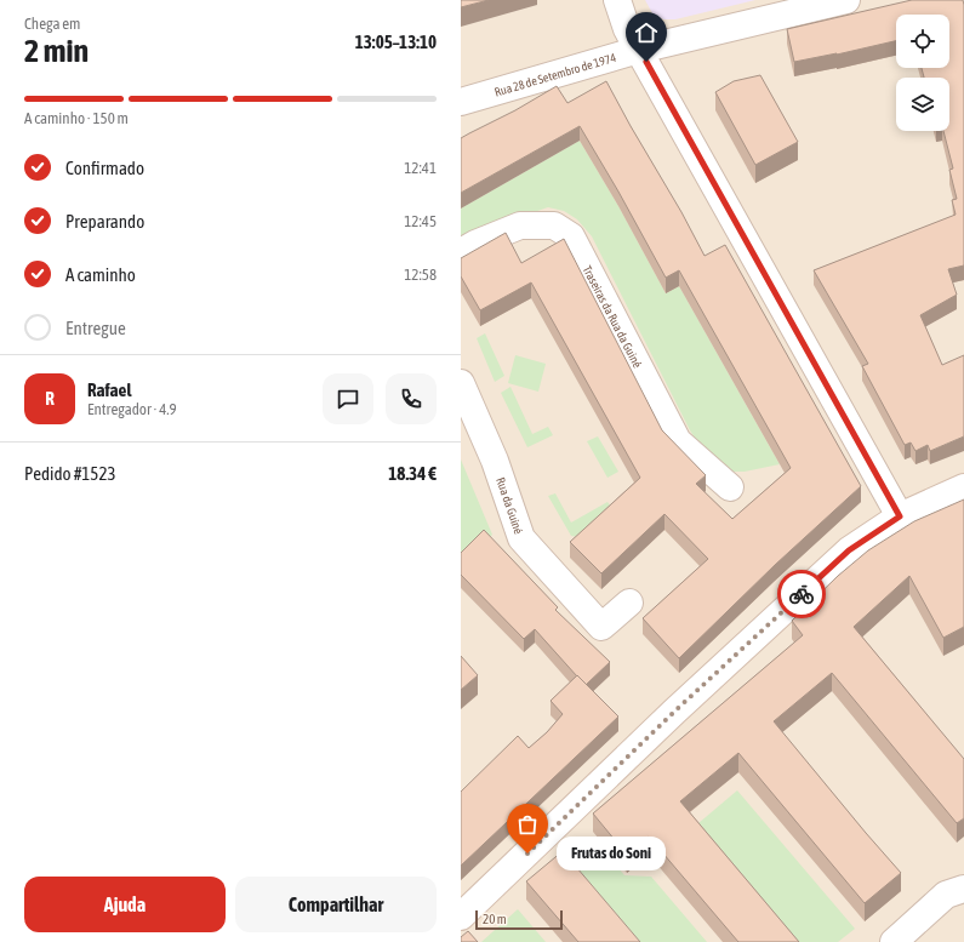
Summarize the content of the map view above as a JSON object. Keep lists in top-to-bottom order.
{
  "streets": {
    "street": ["Rua 28 de Setembro de 1974", "Traseiras da Rua da Guiné", "Rua da Guiné"]
  },
  "places": ["Frutas do Soni"],
  "scale_bar": "20 m",
  "page": {
    "heading": ["2 min", "Chega em", "13:05–13:10"],
    "panel": [
      "Rafael",
      "Entregador · 4.9",
      "Pedido #1523",
      "18.34 €"
    ],
    "bar": "A caminho · 150 m",
    "list": [
      ["Confirmado", "12:41"],
      ["Preparando", "12:45"],
      ["A caminho", "12:58"],
      "Entregue"
    ],
    "round": "R",
    "bubble": "Frutas do Soni",
    "buttons": ["Ajuda", "Compartilhar"],
    "scale": "20 m"
  }
}
